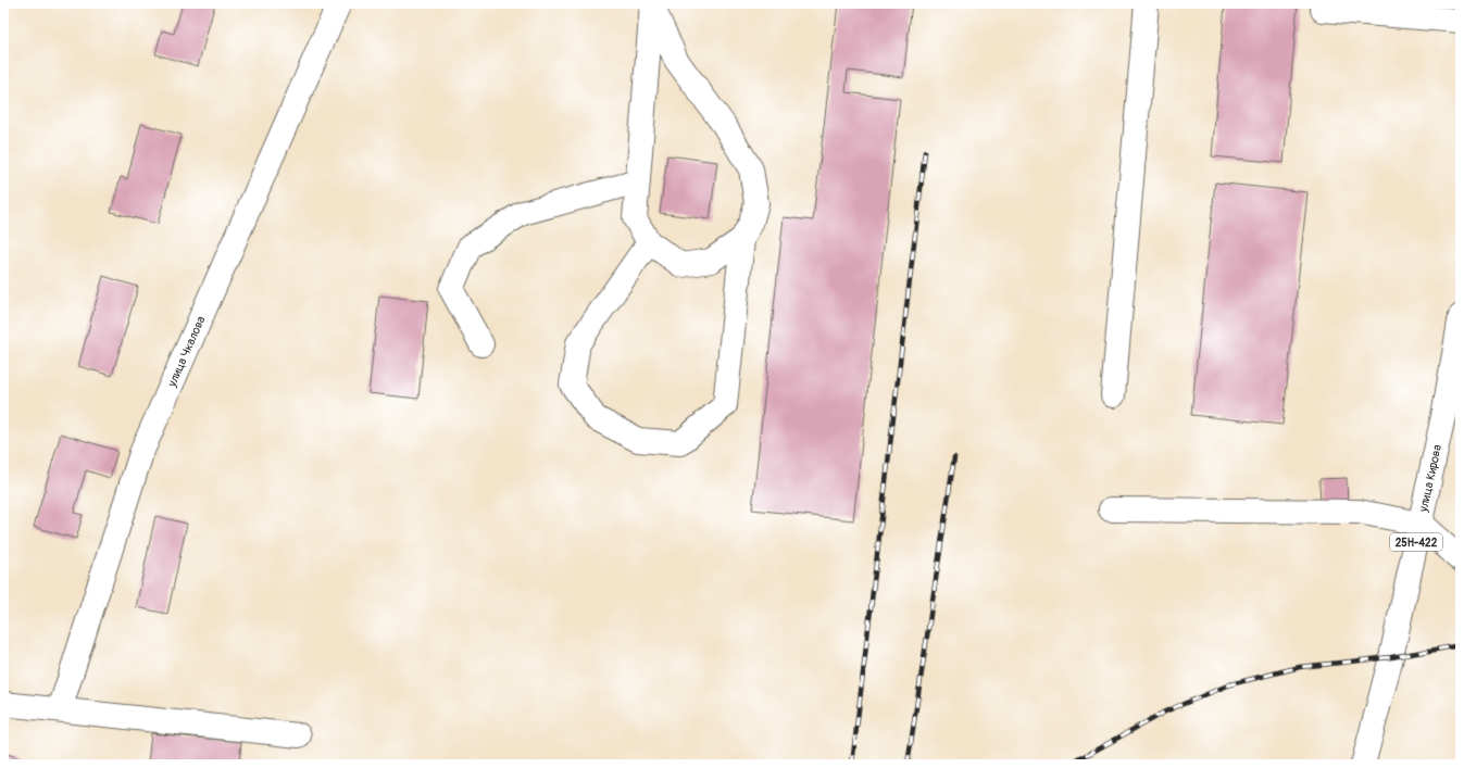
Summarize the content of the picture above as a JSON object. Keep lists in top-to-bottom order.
{
  "streets": {
    "street": ["улица Чкалова", "улица Кирова", "25Н-422"]
  }
}
